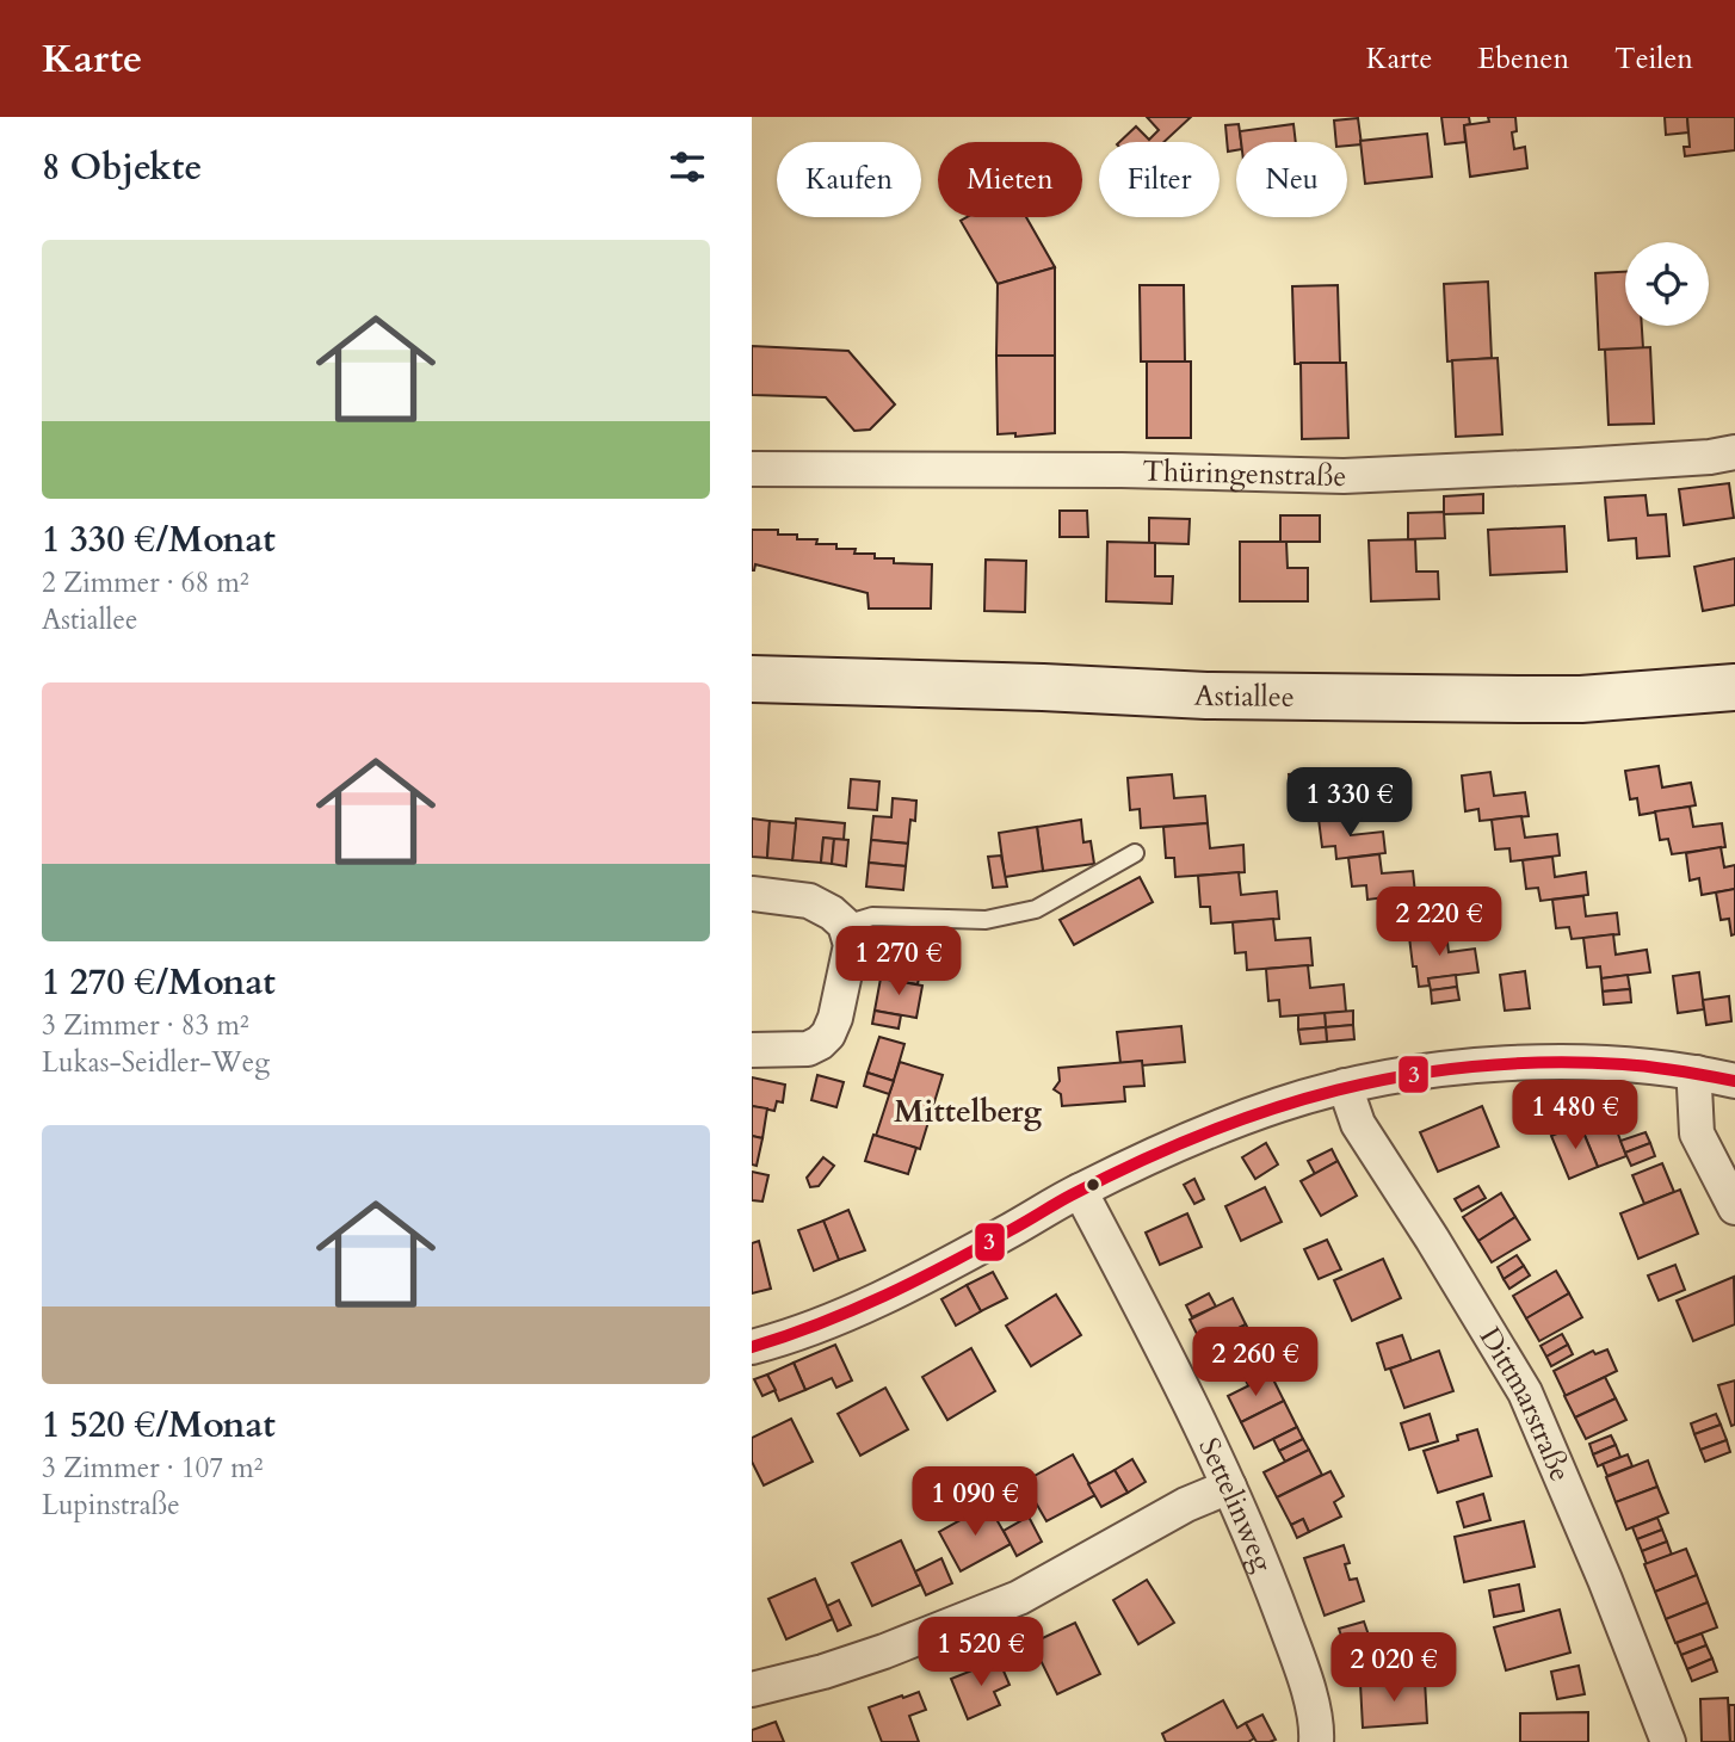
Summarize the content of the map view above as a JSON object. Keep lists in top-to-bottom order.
{
  "streets": {
    "street": [
      "Thüringenstraße",
      "Astiallee",
      "Dittmarstraße",
      "Settelinweg"
    ]
  },
  "districts": ["Mittelberg"],
  "lines": ["transit line 3"],
  "page": {
    "header": "Karte",
    "nav": ["Karte", "Ebenen", "Teilen"],
    "heading": "8 Objekte",
    "chip": [
      "Kaufen",
      "Mieten",
      "Filter",
      "Neu"
    ],
    "list": [
      {
        "name": "1 330 €/Monat",
        "note": "2 Zimmer · 68 m² · Astiallee"
      },
      {
        "name": "1 270 €/Monat",
        "note": "3 Zimmer · 83 m² · Lukas-Seidler-Weg"
      },
      {
        "name": "1 520 €/Monat",
        "note": "3 Zimmer · 107 m² · Lupinstraße"
      }
    ],
    "price": [
      "1 330 €",
      "2 220 €",
      "1 270 €",
      "1 480 €",
      "2 260 €",
      "1 090 €",
      "1 520 €",
      "2 020 €"
    ]
  }
}
